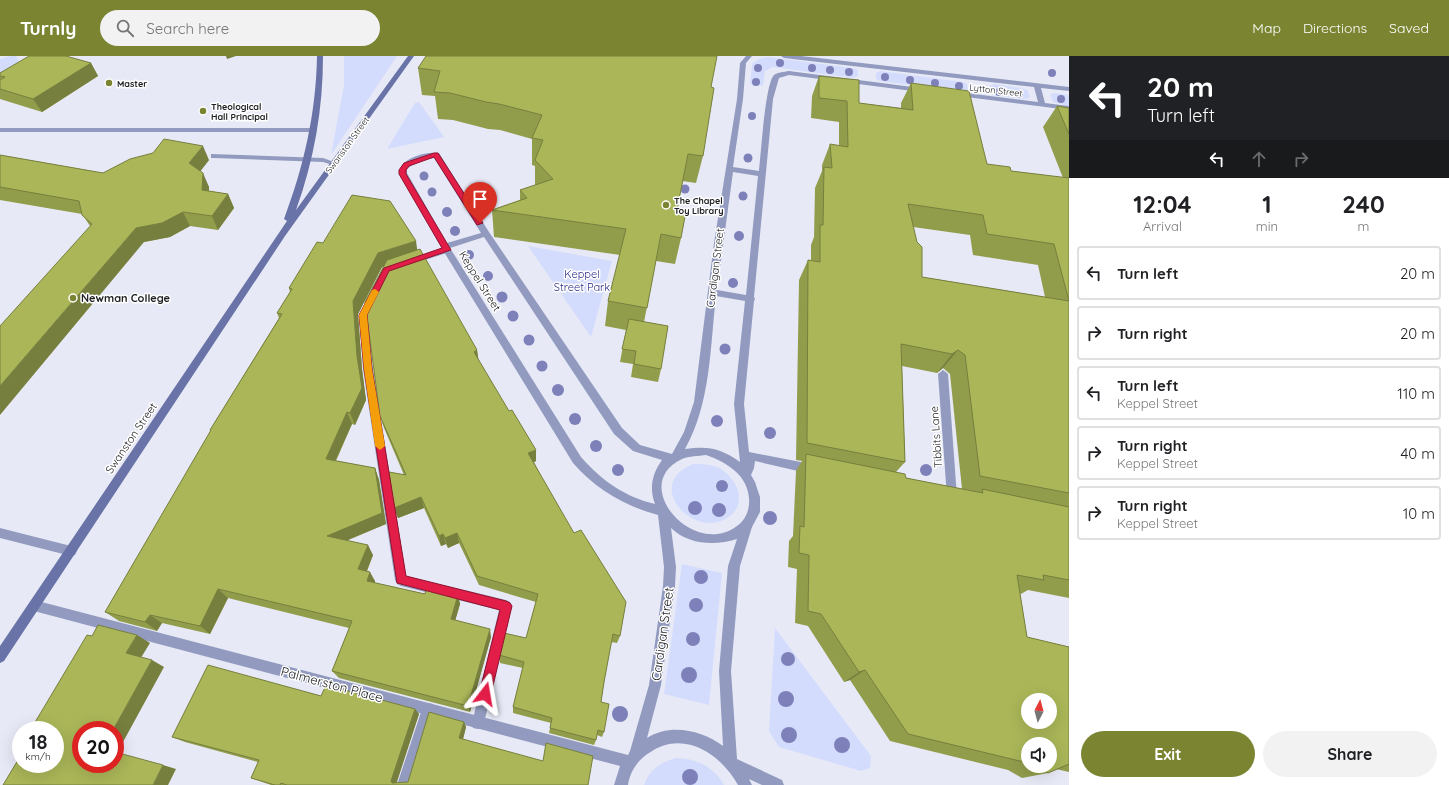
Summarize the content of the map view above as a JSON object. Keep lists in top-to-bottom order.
{
  "streets": {
    "main road": ["Swanston Street"],
    "street": [
      "Lytton Street",
      "Cardigan Street",
      "Keppel Street",
      "Tibbits Lane",
      "Palmerston Place"
    ]
  },
  "crossings": [
    ["Swanston Street", "Palmerston Place"],
    ["Cardigan Street", "Keppel Street"],
    ["Cardigan Street", "Palmerston Place"]
  ],
  "parks": ["Keppel Street Park"],
  "places": [
    "Master",
    "Theological Hall Principal",
    "The Chapel Toy Library",
    "Newman College"
  ],
  "north": "top",
  "page": {
    "header": "Turnly",
    "search": "Search here",
    "nav": ["Map", "Directions", "Saved"],
    "turn": ["20 m", "Turn left"],
    "eta": [
      "12:04",
      "Arrival",
      "1",
      "min",
      "240",
      "m"
    ],
    "list": [
      {
        "name": "Turn left",
        "value": "20 m"
      },
      {
        "name": "Turn right",
        "value": "20 m"
      },
      {
        "name": "Turn left",
        "note": "Keppel Street",
        "value": "110 m"
      },
      {
        "name": "Turn right",
        "note": "Keppel Street",
        "value": "40 m"
      },
      {
        "name": "Turn right",
        "note": "Keppel Street",
        "value": "10 m"
      }
    ],
    "speed": "18 km/h",
    "limit": "20",
    "buttons": ["Exit", "Share"]
  }
}
